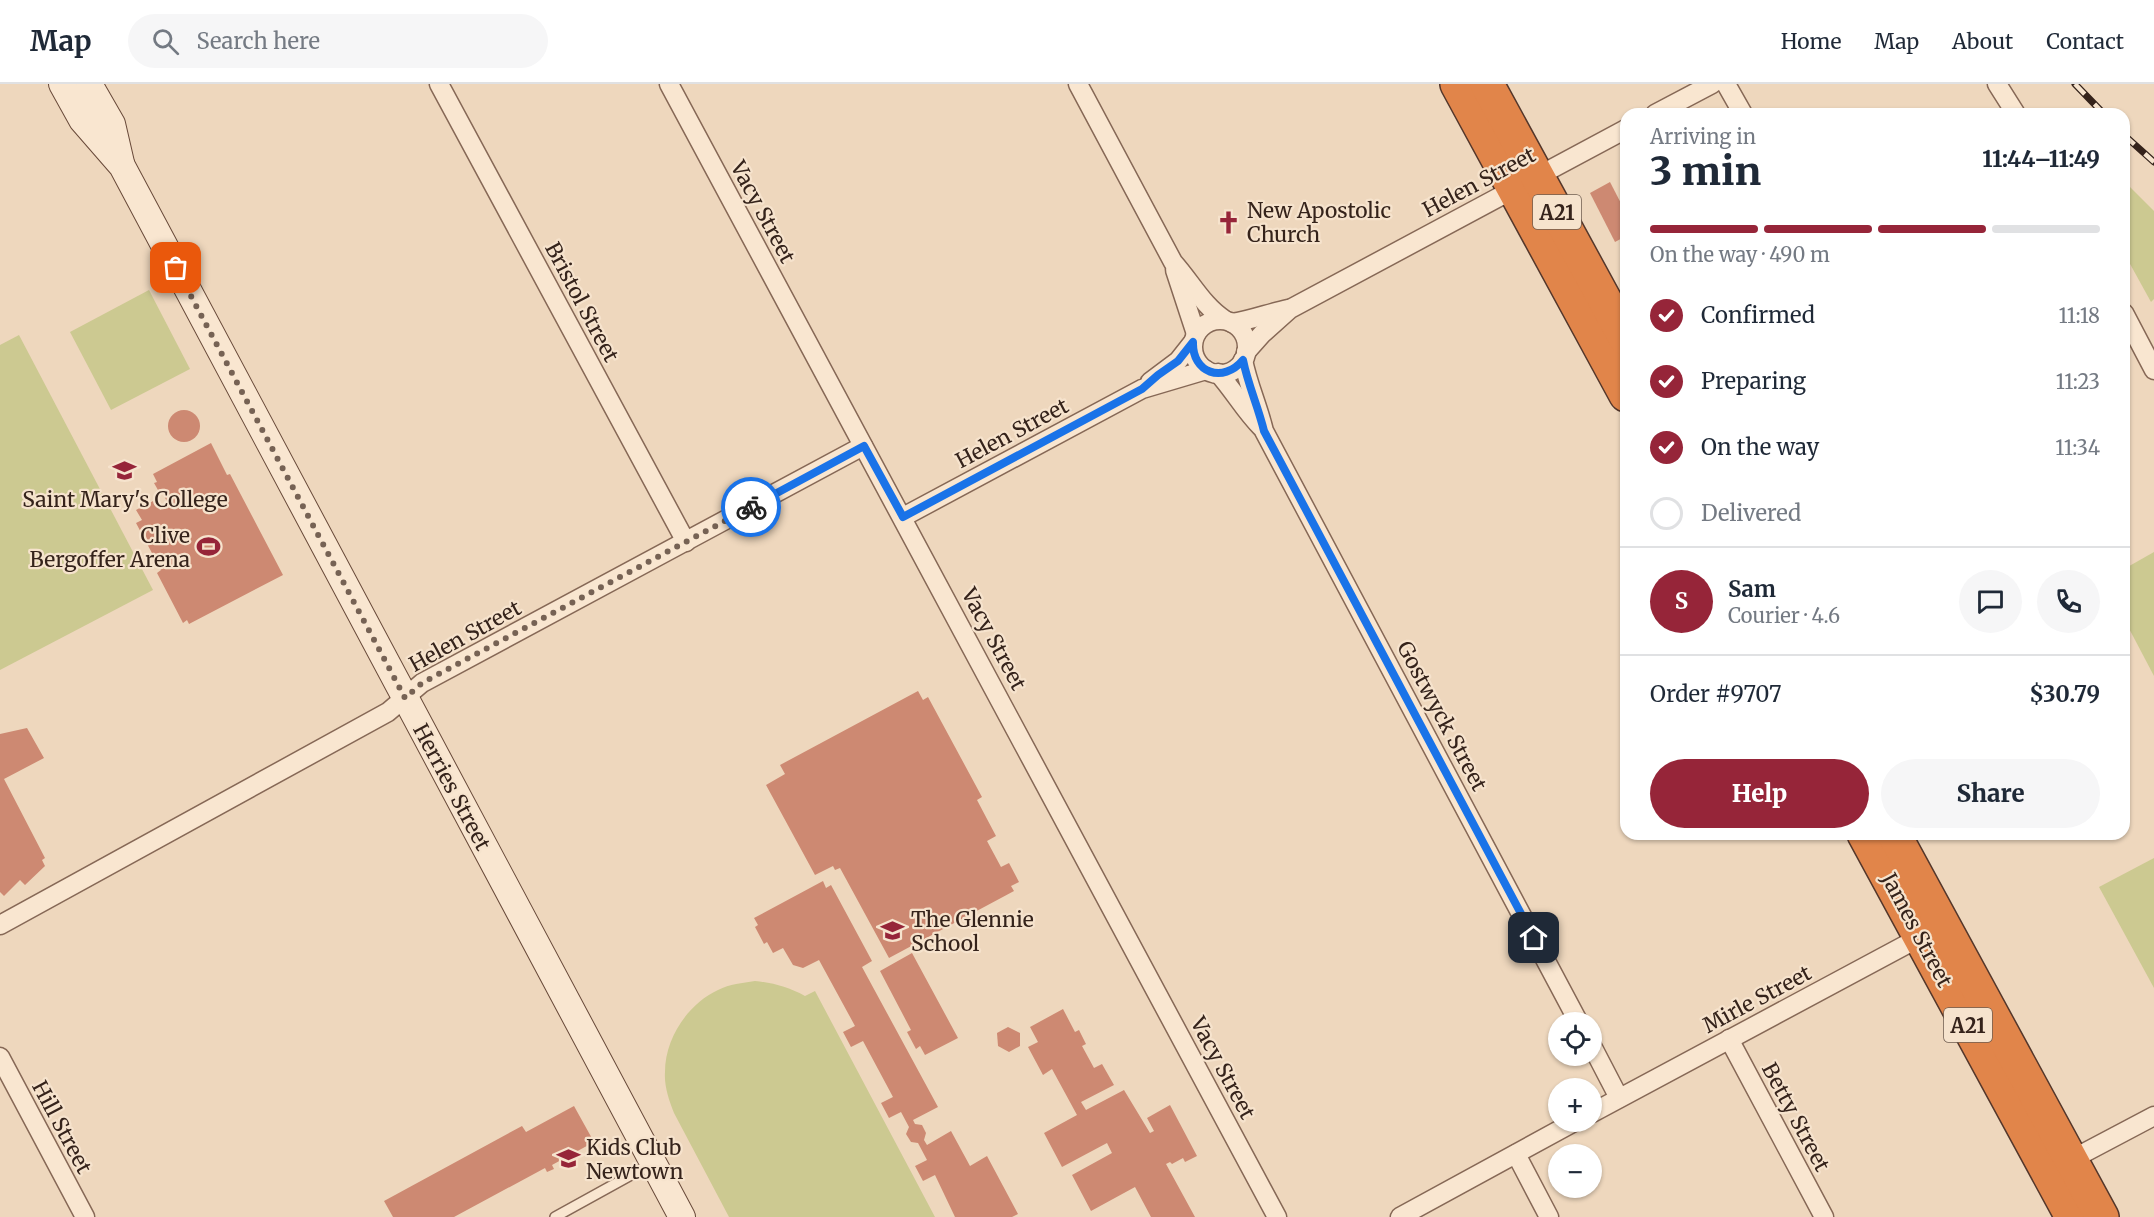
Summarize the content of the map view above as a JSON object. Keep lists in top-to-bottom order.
{
  "streets": {
    "highway": ["A21", "James Street"],
    "street": [
      "Helen Street",
      "Vacy Street",
      "Bristol Street",
      "Gostwyck Street",
      "Herries Street",
      "Mirle Street",
      "Betty Street",
      "Hill Street"
    ]
  },
  "crossings": [
    ["Helen Street", "Vacy Street"],
    ["Helen Street", "A21"],
    ["Helen Street", "Bristol Street"],
    ["Helen Street", "Gostwyck Street"],
    ["Helen Street", "Herries Street"],
    ["James Street", "Mirle Street"],
    ["Mirle Street", "Betty Street"]
  ],
  "places": {
    "church": ["New Apostolic Church"],
    "school or university": ["Saint Mary's College", "The Glennie School", "Kids Club Newtown"],
    "sports": ["Clive Bergoffer Arena"]
  },
  "page": {
    "header": "Map",
    "search": "Search here",
    "nav": [
      "Home",
      "Map",
      "About",
      "Contact"
    ],
    "heading": ["3 min", "Arriving in", "11:44–11:49"],
    "panel": [
      "Sam",
      "Courier · 4.6",
      "Order #9707",
      "$30.79"
    ],
    "bar": "On the way · 490 m",
    "list": [
      ["Confirmed", "11:18"],
      ["Preparing", "11:23"],
      ["On the way", "11:34"],
      "Delivered"
    ],
    "round": "S",
    "buttons": ["Help", "Share"],
    "map_buttons": ["+", "−"]
  }
}
